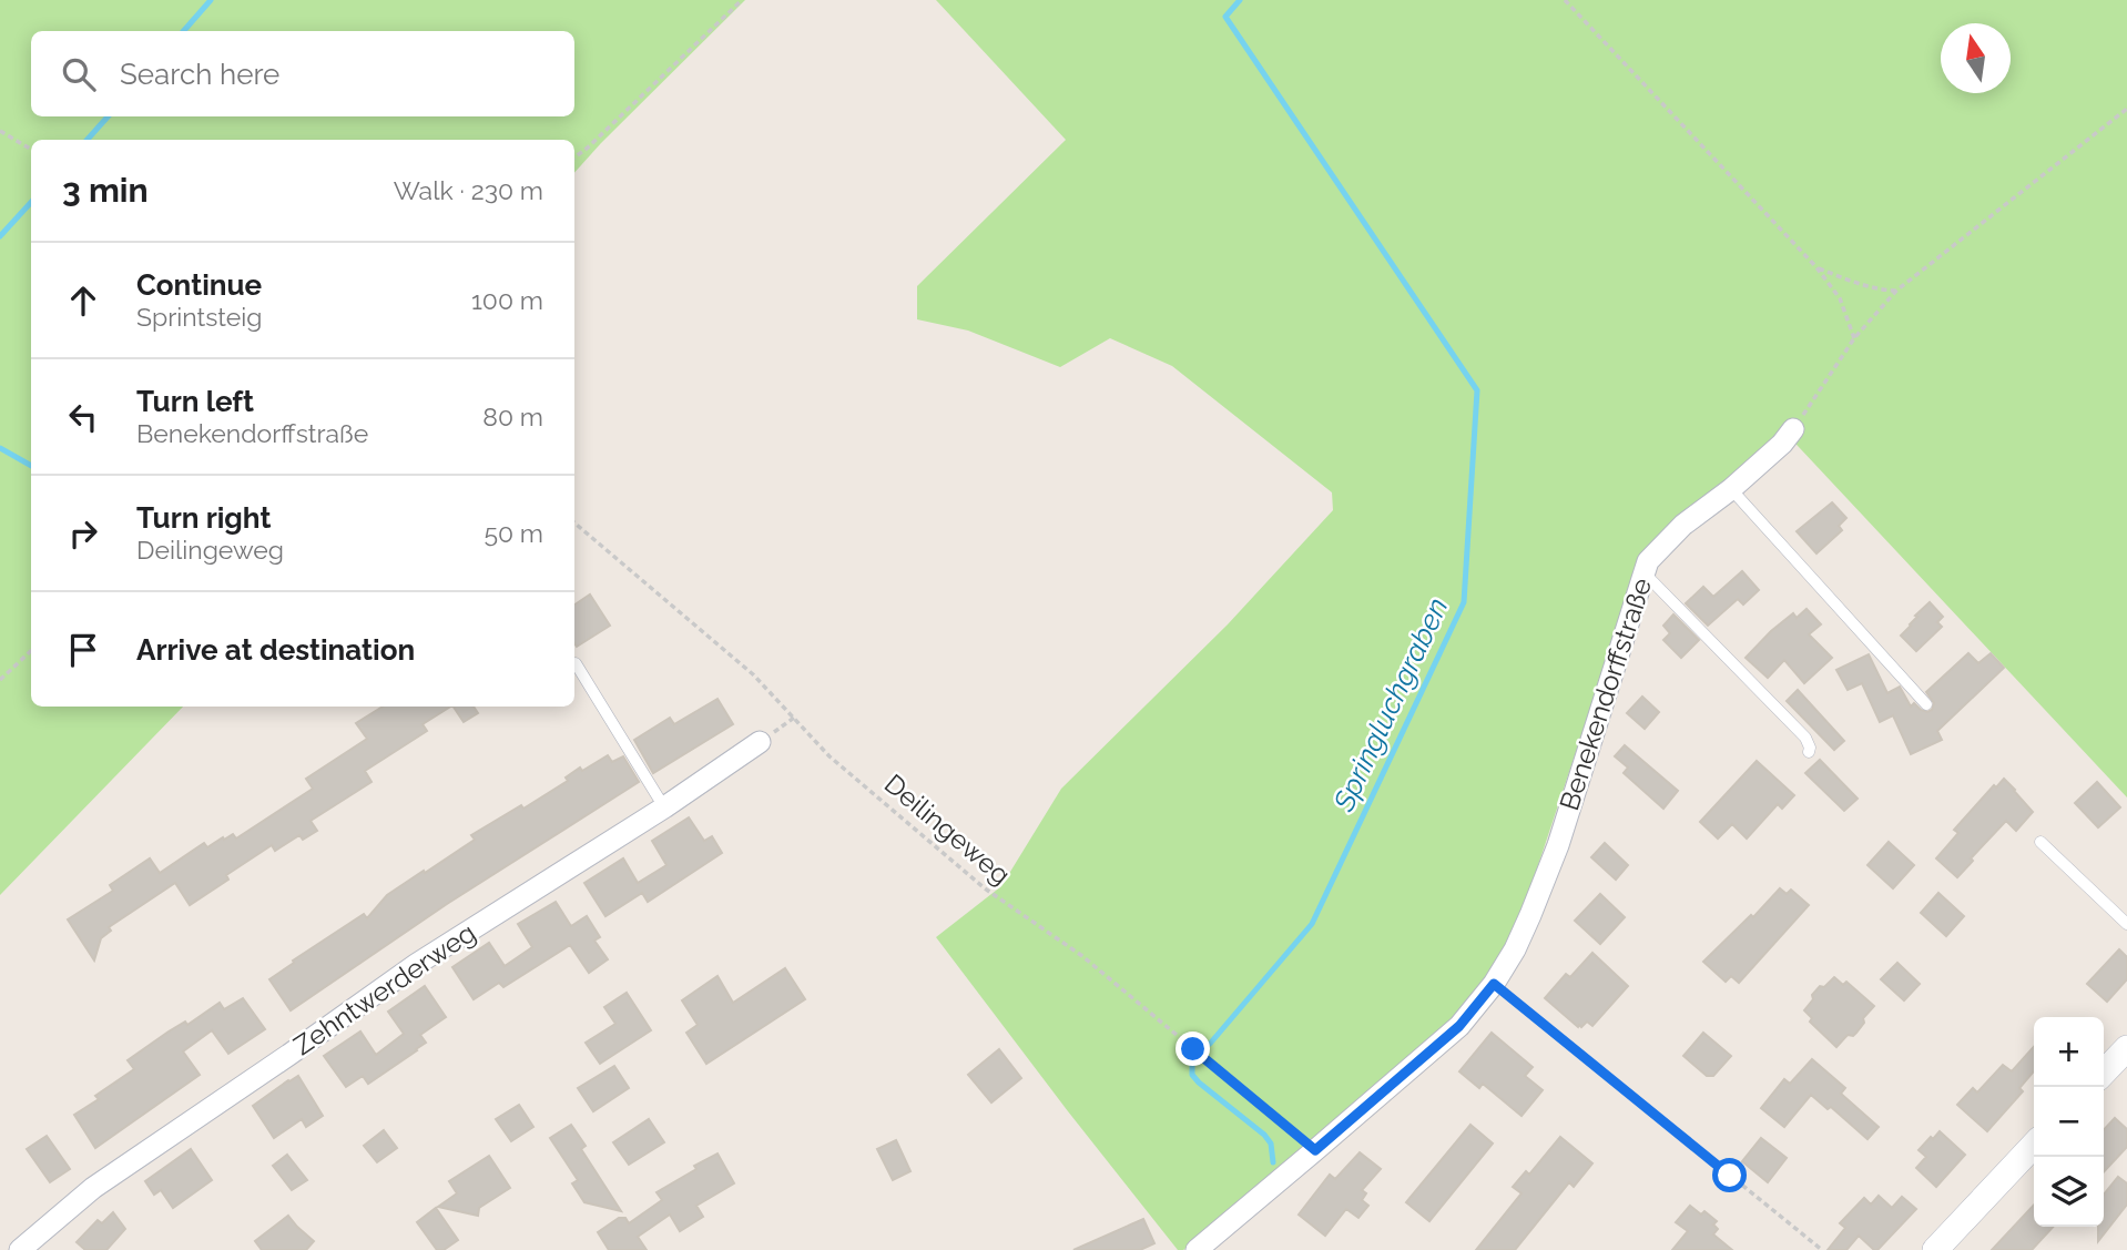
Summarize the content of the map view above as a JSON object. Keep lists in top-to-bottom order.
{
  "streets": {
    "street": ["Benekendorffstraße", "Zehntwerderweg"],
    "path": ["Deilingeweg"]
  },
  "crossings": [
    ["Benekendorffstraße", "Deilingeweg"]
  ],
  "water": ["Springluchgraben"],
  "north": "top",
  "page": {
    "search": "Search here",
    "heading": ["3 min", "Walk · 230 m"],
    "list": [
      ["Continue", "Sprintsteig", "100 m"],
      ["Turn left", "Benekendorffstraße", "80 m"],
      ["Turn right", "Deilingeweg", "50 m"],
      "Arrive at destination"
    ],
    "map_buttons": ["+", "−"]
  }
}
